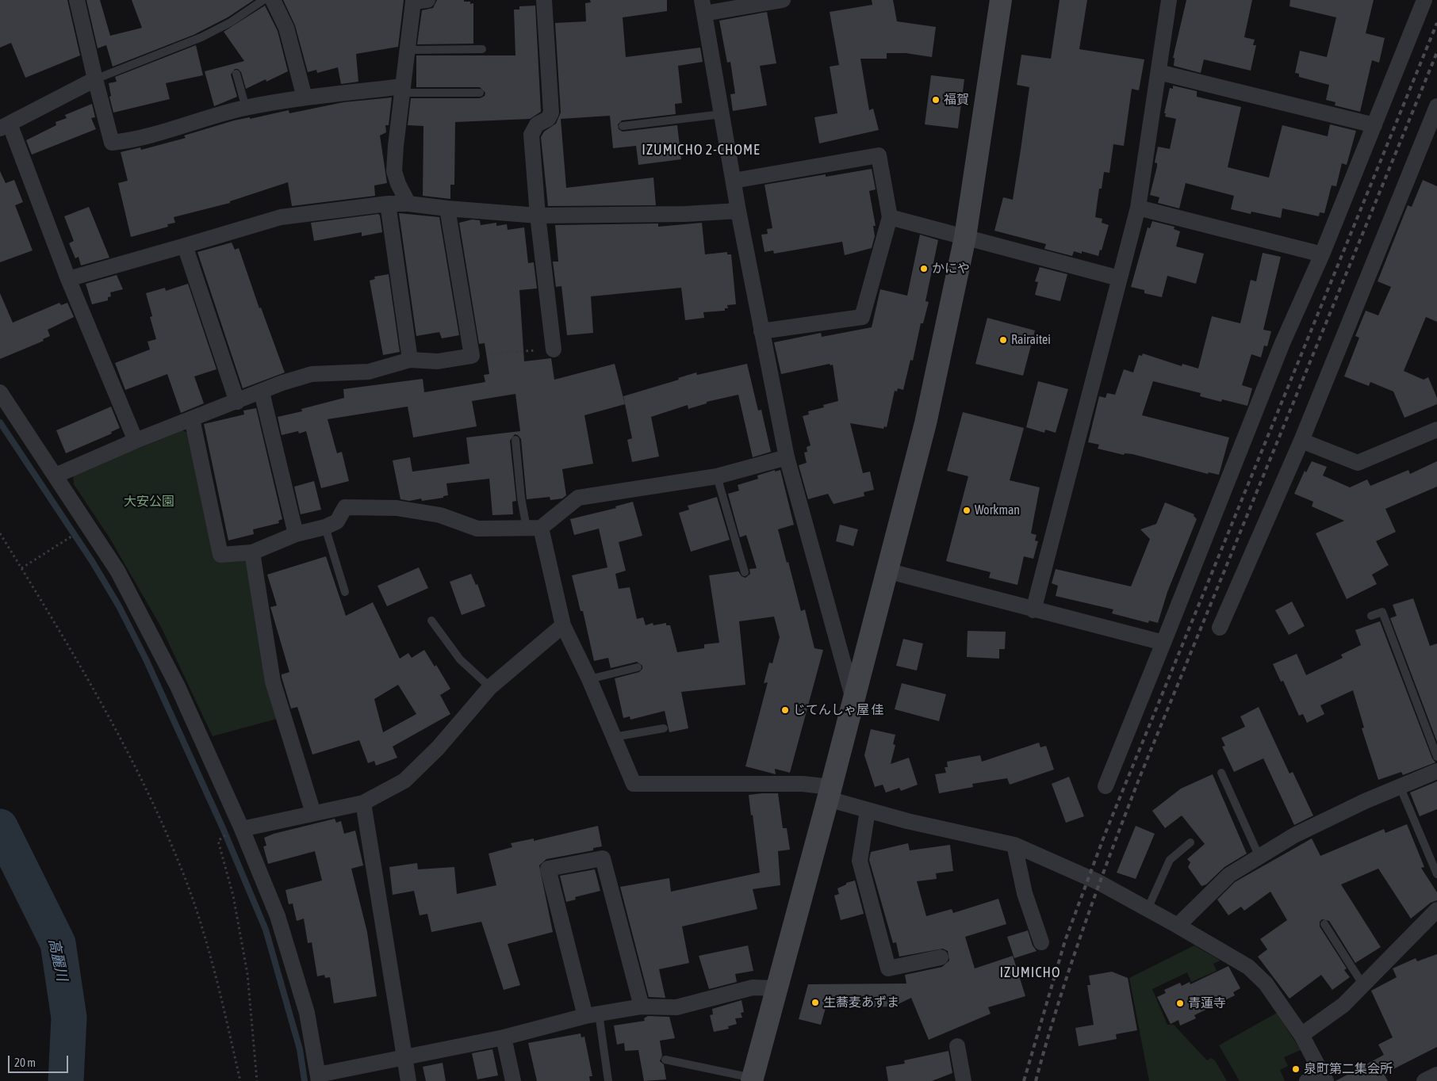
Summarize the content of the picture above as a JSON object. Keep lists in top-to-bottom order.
{
  "districts": ["IZUMICHO 2-CHOME", "IZUMICHO"],
  "water": ["高麗川"],
  "parks": ["大安公園"],
  "places": [
    "福賀",
    "かにや",
    "Rairaitei",
    "Workman",
    "じてんしゃ屋 佳",
    "生蕎麦あずま",
    "青蓮寺",
    "泉町第二集会所"
  ],
  "scale_bar": "20 m"
}
